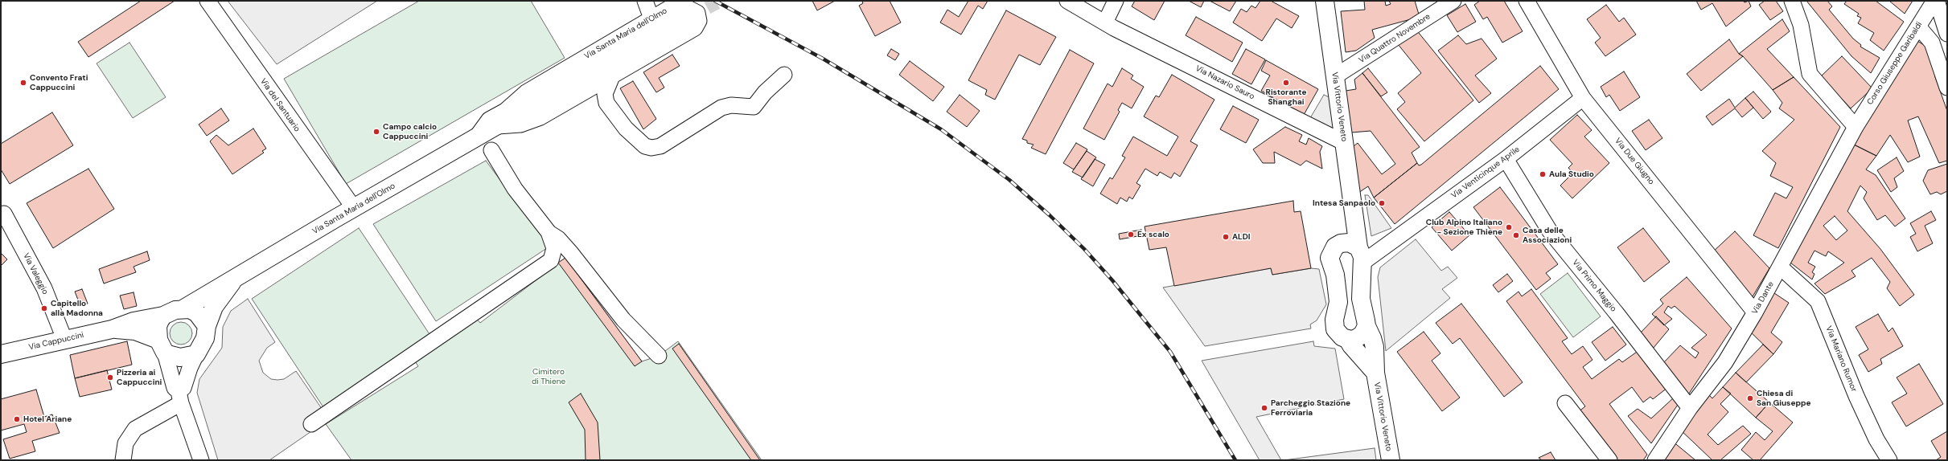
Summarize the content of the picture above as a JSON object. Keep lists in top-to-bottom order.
{
  "streets": {
    "main road": ["Via Santa Maria dell'Olmo", "Via Vittorio Veneto", "Via Cappuccini"],
    "street": [
      "Via Quattro Novembre",
      "Corso Giuseppe Garibaldi",
      "Via Nazario Sauro",
      "Via del Santuario",
      "Via Due Giugno",
      "Via Venticinque Aprile",
      "Via Valeggio",
      "Via Primo Maggio",
      "Via Dante",
      "Via Mariano Rumor"
    ]
  },
  "crossings": [
    ["Via Santa Maria dell'Olmo", "Via del Santuario"],
    ["Via Santa Maria dell'Olmo", "Via Cappuccini"],
    ["Via Quattro Novembre", "Via Vittorio Veneto"],
    ["Corso Giuseppe Garibaldi", "Via Dante"],
    ["Via Nazario Sauro", "Via Vittorio Veneto"],
    ["Via Vittorio Veneto", "Via Venticinque Aprile"],
    ["Via Due Giugno", "Via Venticinque Aprile"],
    ["Via Due Giugno", "Via Dante"],
    ["Via Venticinque Aprile", "Via Primo Maggio"],
    ["Via Valeggio", "Via Cappuccini"],
    ["Via Primo Maggio", "Via Dante"],
    ["Via Dante", "Via Mariano Rumor"]
  ],
  "parks": ["Cimitero di Thiene"],
  "places": [
    "Convento Frati Cappuccini",
    "Ristorante Shanghai",
    "Campo calcio Cappuccini",
    "Aula Studio",
    "Intesa Sanpaolo",
    "Club Alpino Italiano - Sezione Thiene",
    "Ex scalo",
    "Casa delle Associazioni",
    "ALDI",
    "Capitello alla Madonna",
    "Pizzeria ai Cappuccini",
    "Chiesa di San Giuseppe",
    "Parcheggio Stazione Ferroviaria",
    "Hotel Ariane"
  ]
}
